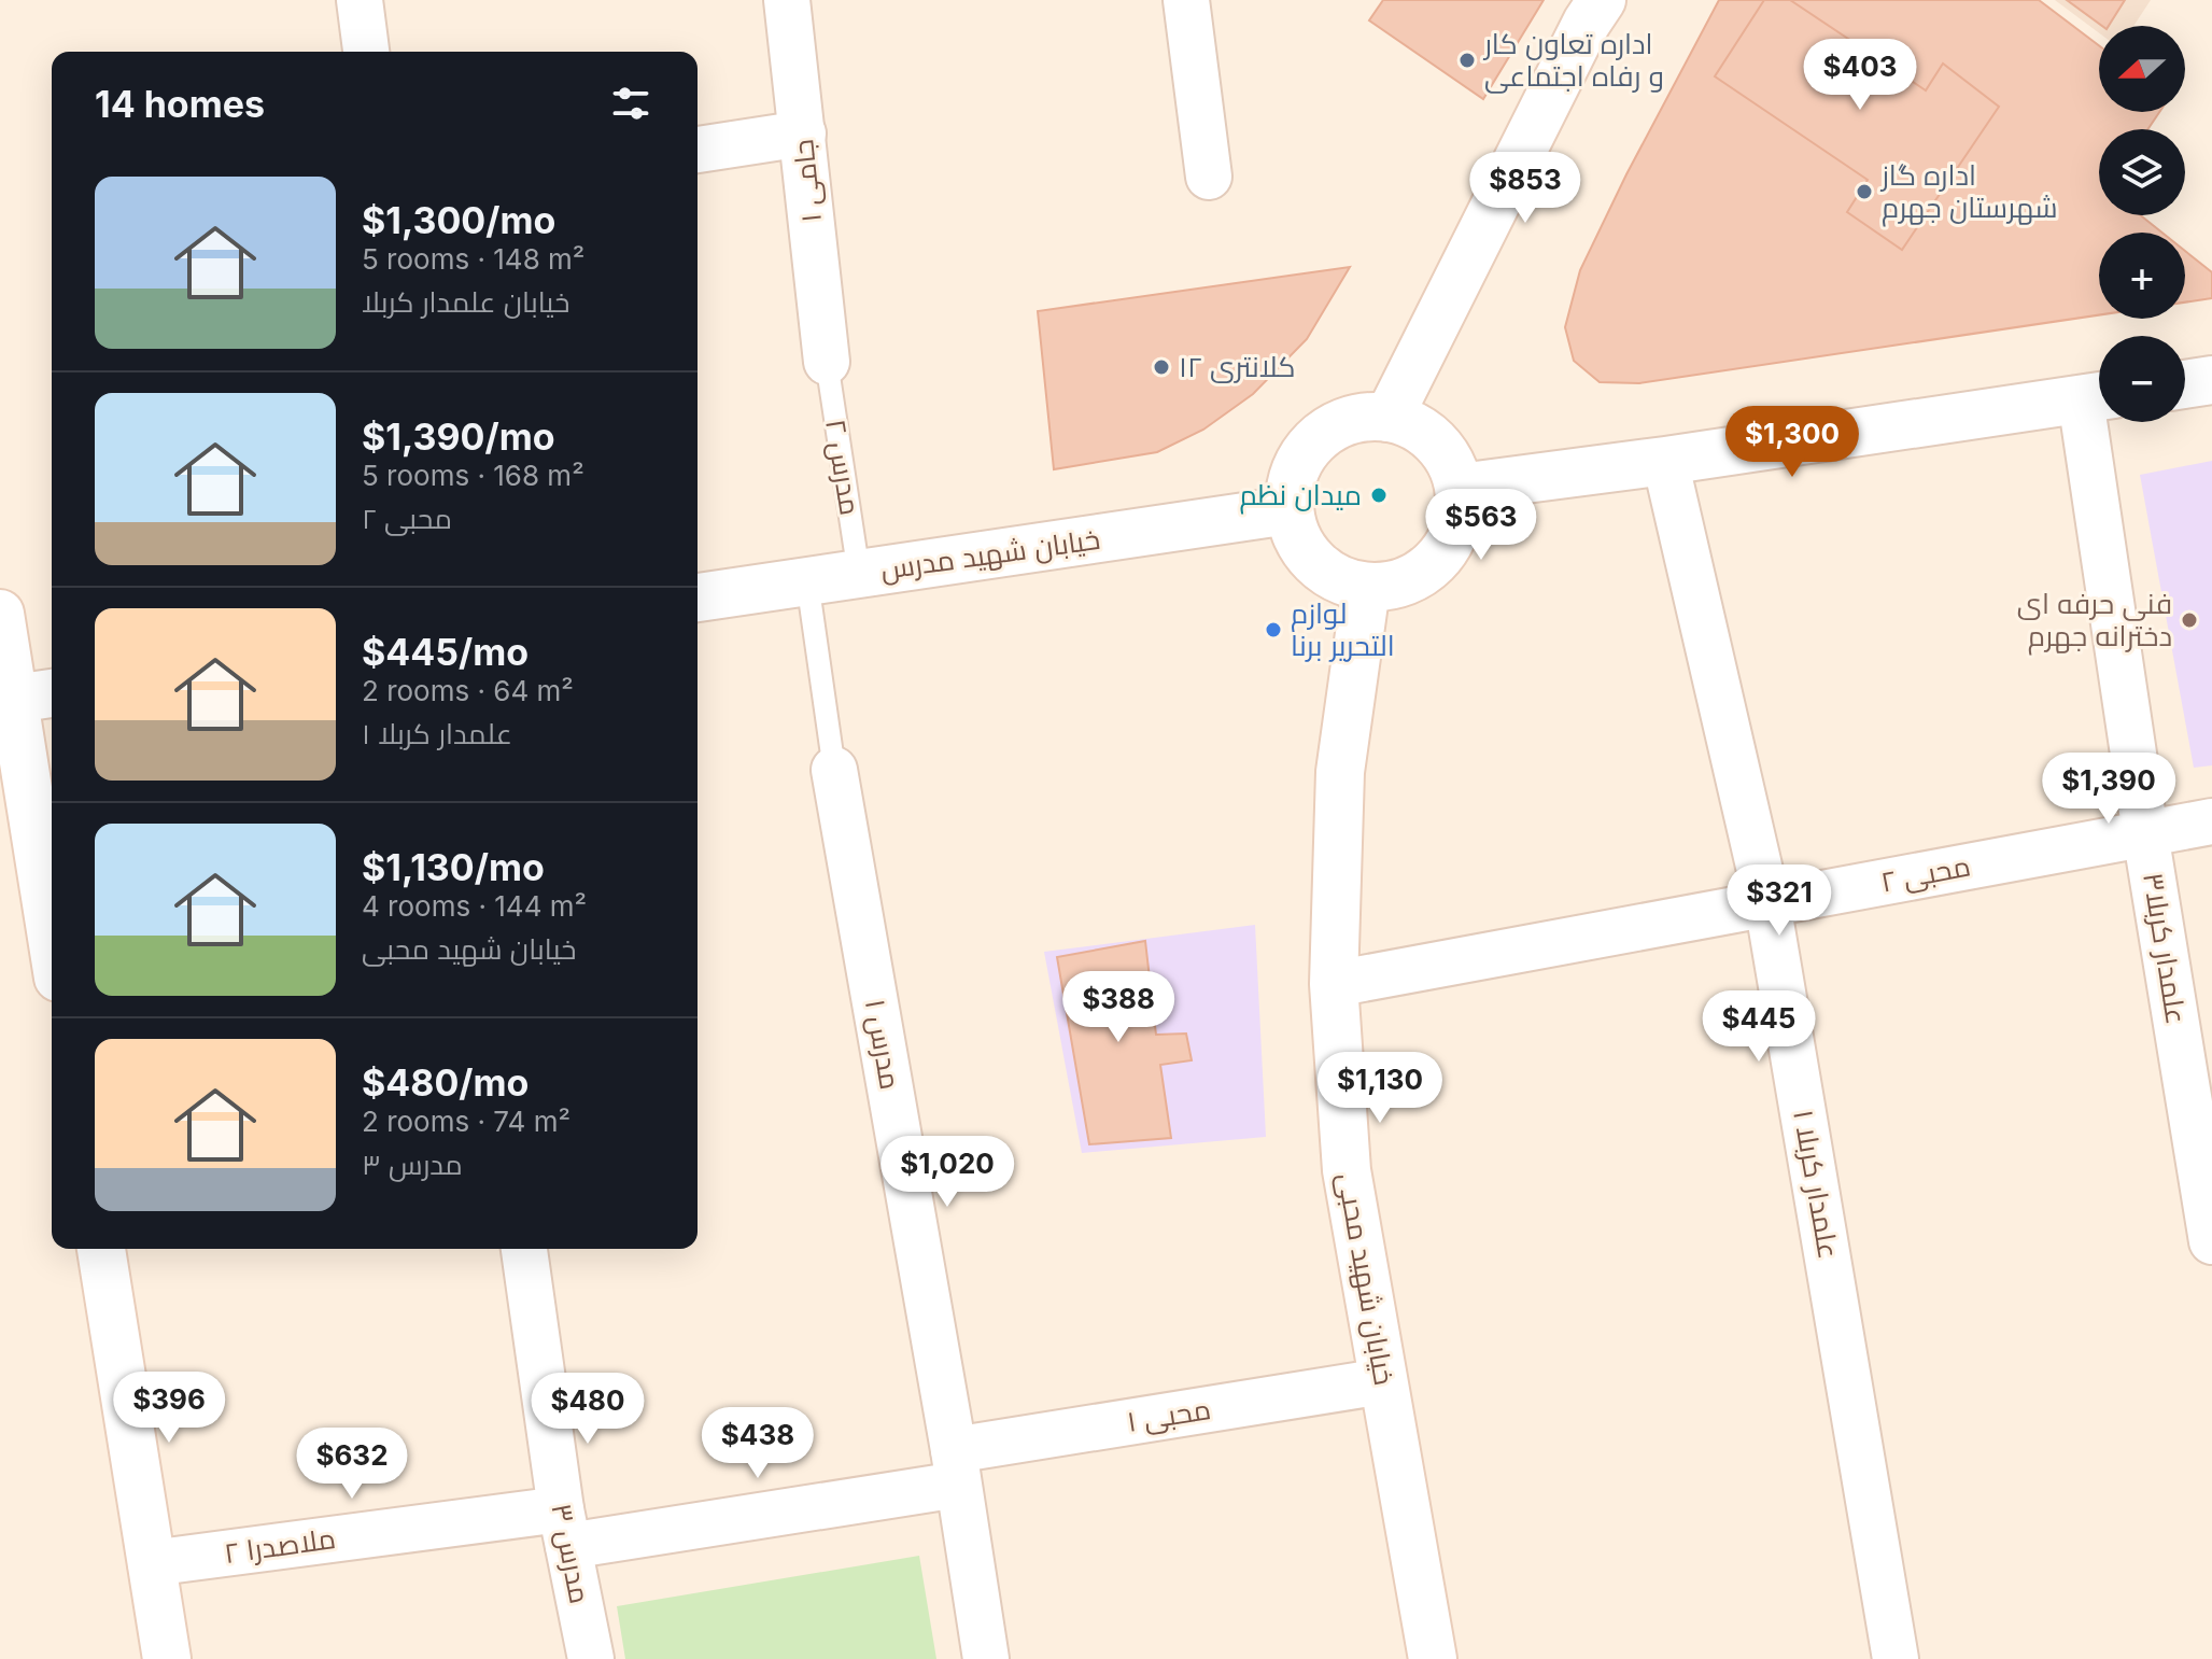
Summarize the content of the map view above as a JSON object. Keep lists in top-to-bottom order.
{
  "streets": {
    "main road": ["خیابان شهید مدرس", "خیابان شهید محبی"],
    "street": [
      "جامی ۱",
      "محبی ۲",
      "علمدار کربلا۳",
      "مدرس ۱",
      "علمدار کربلا ۱",
      "محبی ۱",
      "ملاصدرا ۲",
      "مدرس ۳"
    ],
    "lane": ["مدرس ۲"]
  },
  "crossings": [
    ["جامی ۱", "مدرس ۲"],
    ["مدرس ۲", "خیابان شهید مدرس"],
    ["خیابان شهید مدرس", "مدرس ۱"],
    ["خیابان شهید مدرس", "خیابان شهید محبی"],
    ["محبی ۲", "علمدار کربلا۳"],
    ["محبی ۲", "علمدار کربلا ۱"],
    ["محبی ۲", "خیابان شهید محبی"],
    ["مدرس ۱", "محبی ۱"],
    ["خیابان شهید محبی", "محبی ۱"],
    ["محبی ۱", "ملاصدرا ۲"],
    ["محبی ۱", "مدرس ۳"],
    ["ملاصدرا ۲", "مدرس ۳"]
  ],
  "places": [
    "اداره تعاون کار و رفاه اجتماعی",
    "اداره گاز شهرستان جهرم",
    "کلانتری ۱۲",
    "میدان نظم",
    "فنی حرفه ای دخترانه جهرم",
    "لوازم التحریر برنا"
  ],
  "north": "left",
  "page": {
    "map_buttons": ["+", "−"],
    "price": [
      "$403",
      "$853",
      "$1,300",
      "$563",
      "$1,390",
      "$321",
      "$388",
      "$445",
      "$1,130",
      "$1,020",
      "$396",
      "$480",
      "$438",
      "$632"
    ],
    "heading": "14 homes",
    "list": [
      {
        "name": "$1,300/mo",
        "note": "5 rooms · 148 m² · خیابان علمدار کربلا"
      },
      {
        "name": "$1,390/mo",
        "note": "5 rooms · 168 m² · محبی ۲"
      },
      {
        "name": "$445/mo",
        "note": "2 rooms · 64 m² · علمدار کربلا ۱"
      },
      {
        "name": "$1,130/mo",
        "note": "4 rooms · 144 m² · خیابان شهید محبی"
      },
      {
        "name": "$480/mo",
        "note": "2 rooms · 74 m² · مدرس ۳"
      }
    ]
  }
}
